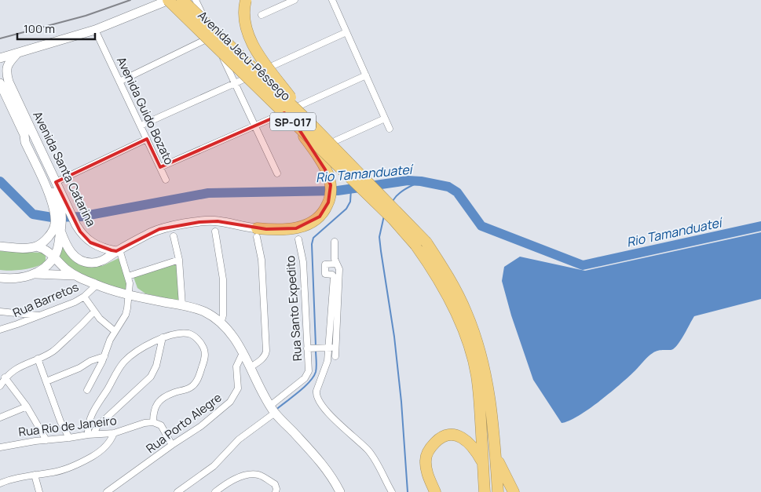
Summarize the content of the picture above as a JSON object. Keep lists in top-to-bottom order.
{
  "streets": {
    "highway": ["Avenida Jacu-Pêssego", "SP-017"],
    "main road": ["Avenida Santa Catarina"],
    "street": [
      "Avenida Guido Bozato",
      "Rua Barretos",
      "Rua Santo Expedito",
      "Rua Porto Alegre",
      "Rua Rio de Janeiro"
    ]
  },
  "water": ["Rio Tamanduateí"],
  "scale_bar": "100 m"
}
